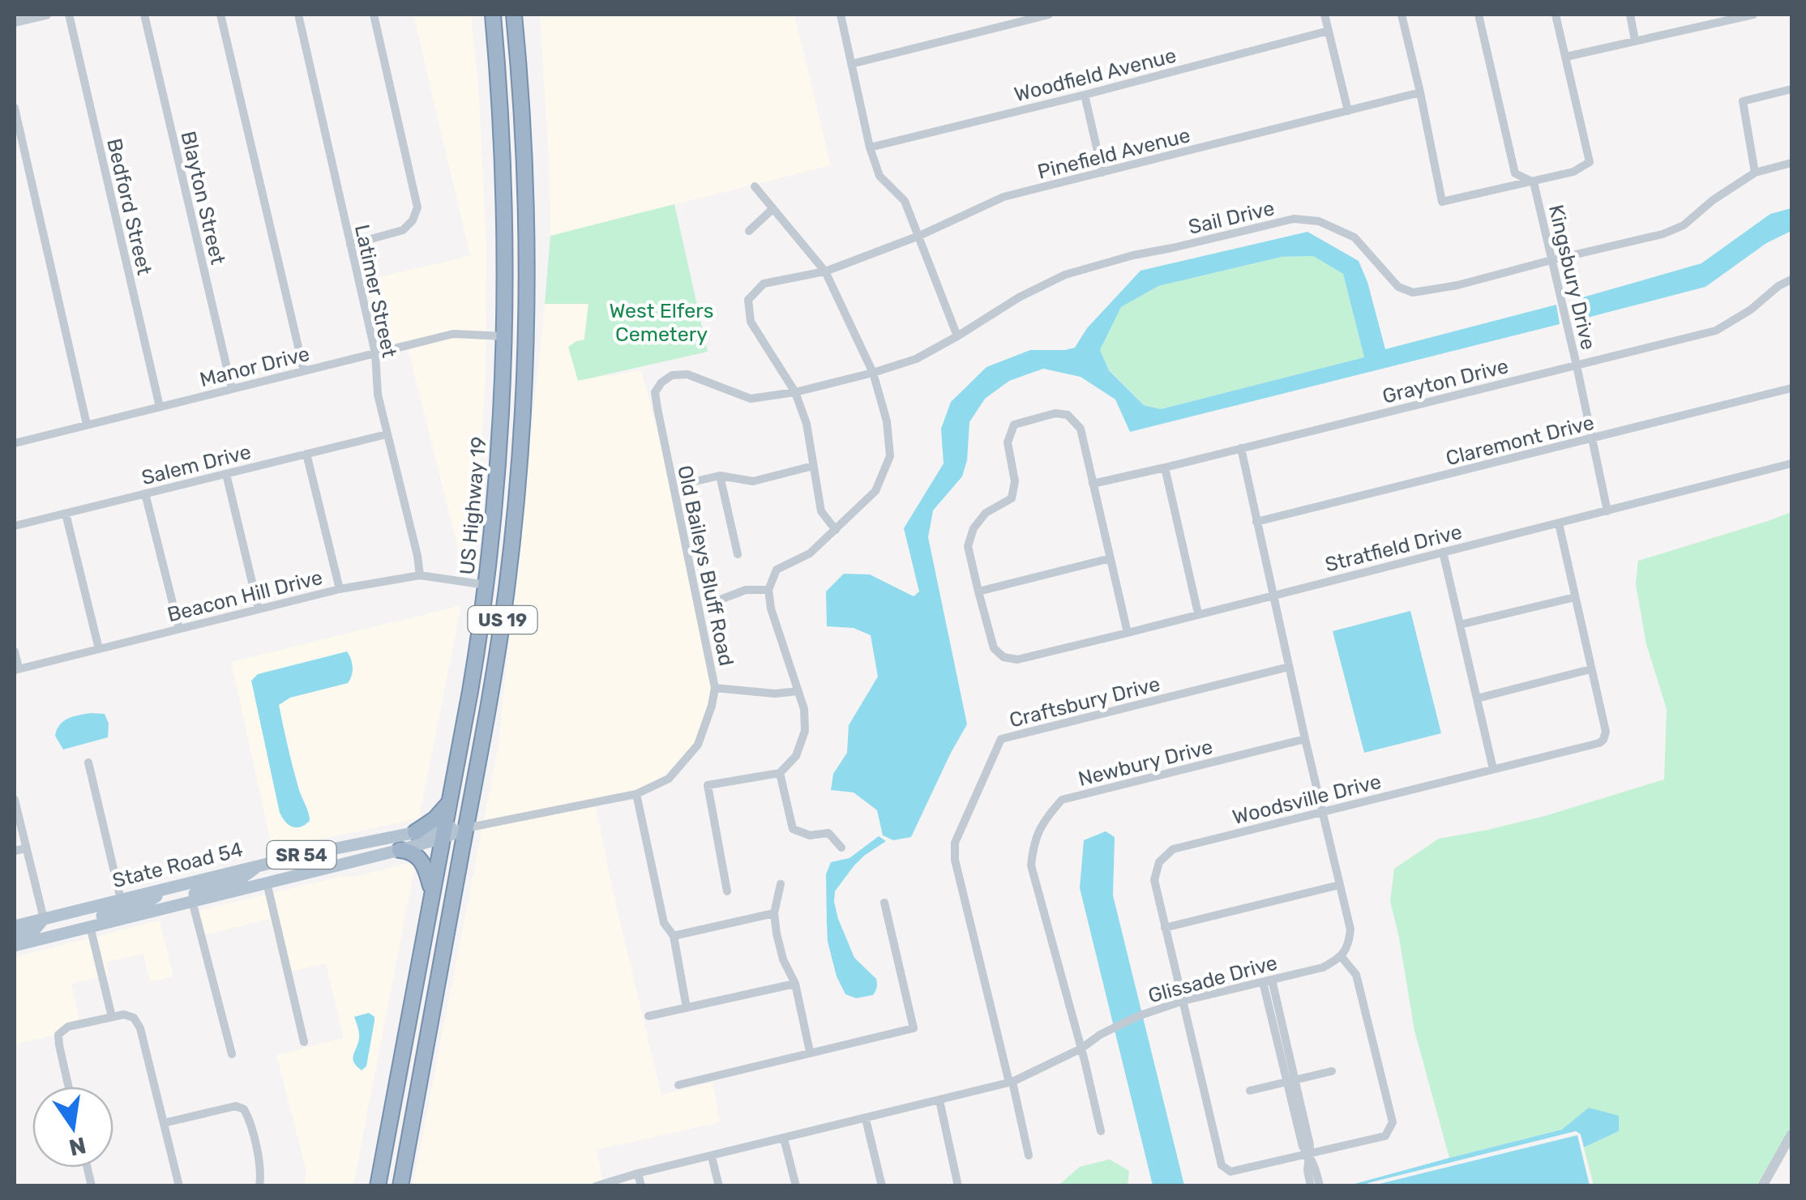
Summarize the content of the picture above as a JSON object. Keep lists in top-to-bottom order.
{
  "streets": {
    "highway": ["US Highway 19", "US 19"],
    "main road": ["SR 54", "State Road 54"],
    "street": [
      "Woodfield Avenue",
      "Pinefield Avenue",
      "Blayton Street",
      "Bedford Street",
      "Sail Drive",
      "Kingsbury Drive",
      "Latimer Street",
      "Manor Drive",
      "Grayton Drive",
      "Claremont Drive",
      "Salem Drive",
      "Stratfield Drive",
      "Old Baileys Bluff Road",
      "Beacon Hill Drive",
      "Craftsbury Drive",
      "Newbury Drive",
      "Woodsville Drive",
      "Glissade Drive"
    ]
  },
  "crossings": [
    ["Pinefield Avenue", "Sail Drive"],
    ["Blayton Street", "Manor Drive"],
    ["Bedford Street", "Manor Drive"],
    ["Sail Drive", "Kingsbury Drive"],
    ["Sail Drive", "Old Baileys Bluff Road"],
    ["Kingsbury Drive", "Grayton Drive"],
    ["Kingsbury Drive", "Claremont Drive"],
    ["Kingsbury Drive", "Stratfield Drive"],
    ["Latimer Street", "Manor Drive"],
    ["Latimer Street", "Salem Drive"],
    ["Latimer Street", "Beacon Hill Drive"],
    ["Manor Drive", "US Highway 19"],
    ["US Highway 19", "Old Baileys Bluff Road"],
    ["US Highway 19", "Beacon Hill Drive"],
    ["US Highway 19", "State Road 54"],
    ["Old Baileys Bluff Road", "State Road 54"],
    ["Craftsbury Drive", "Glissade Drive"],
    ["Newbury Drive", "Glissade Drive"],
    ["Woodsville Drive", "Glissade Drive"]
  ],
  "parks": ["West Elfers Cemetery"],
  "north": "bottom"
}
